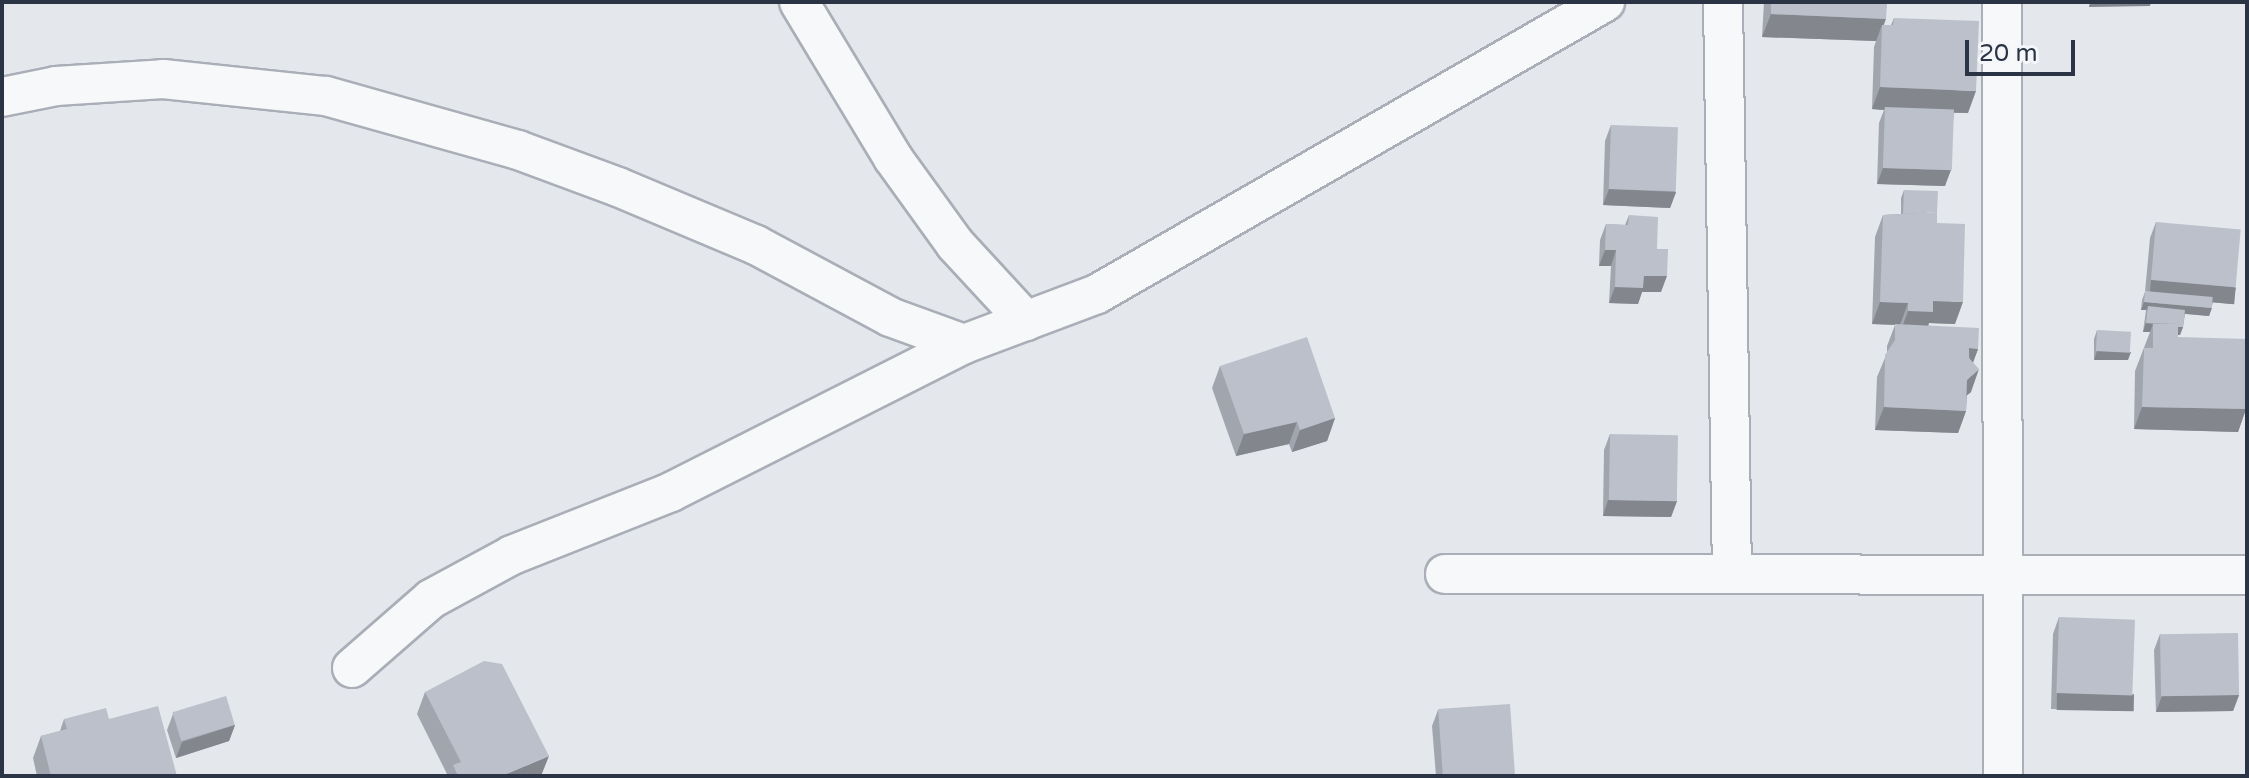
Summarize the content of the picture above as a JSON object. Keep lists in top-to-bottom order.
{
  "scale_bar": "20 m"
}
